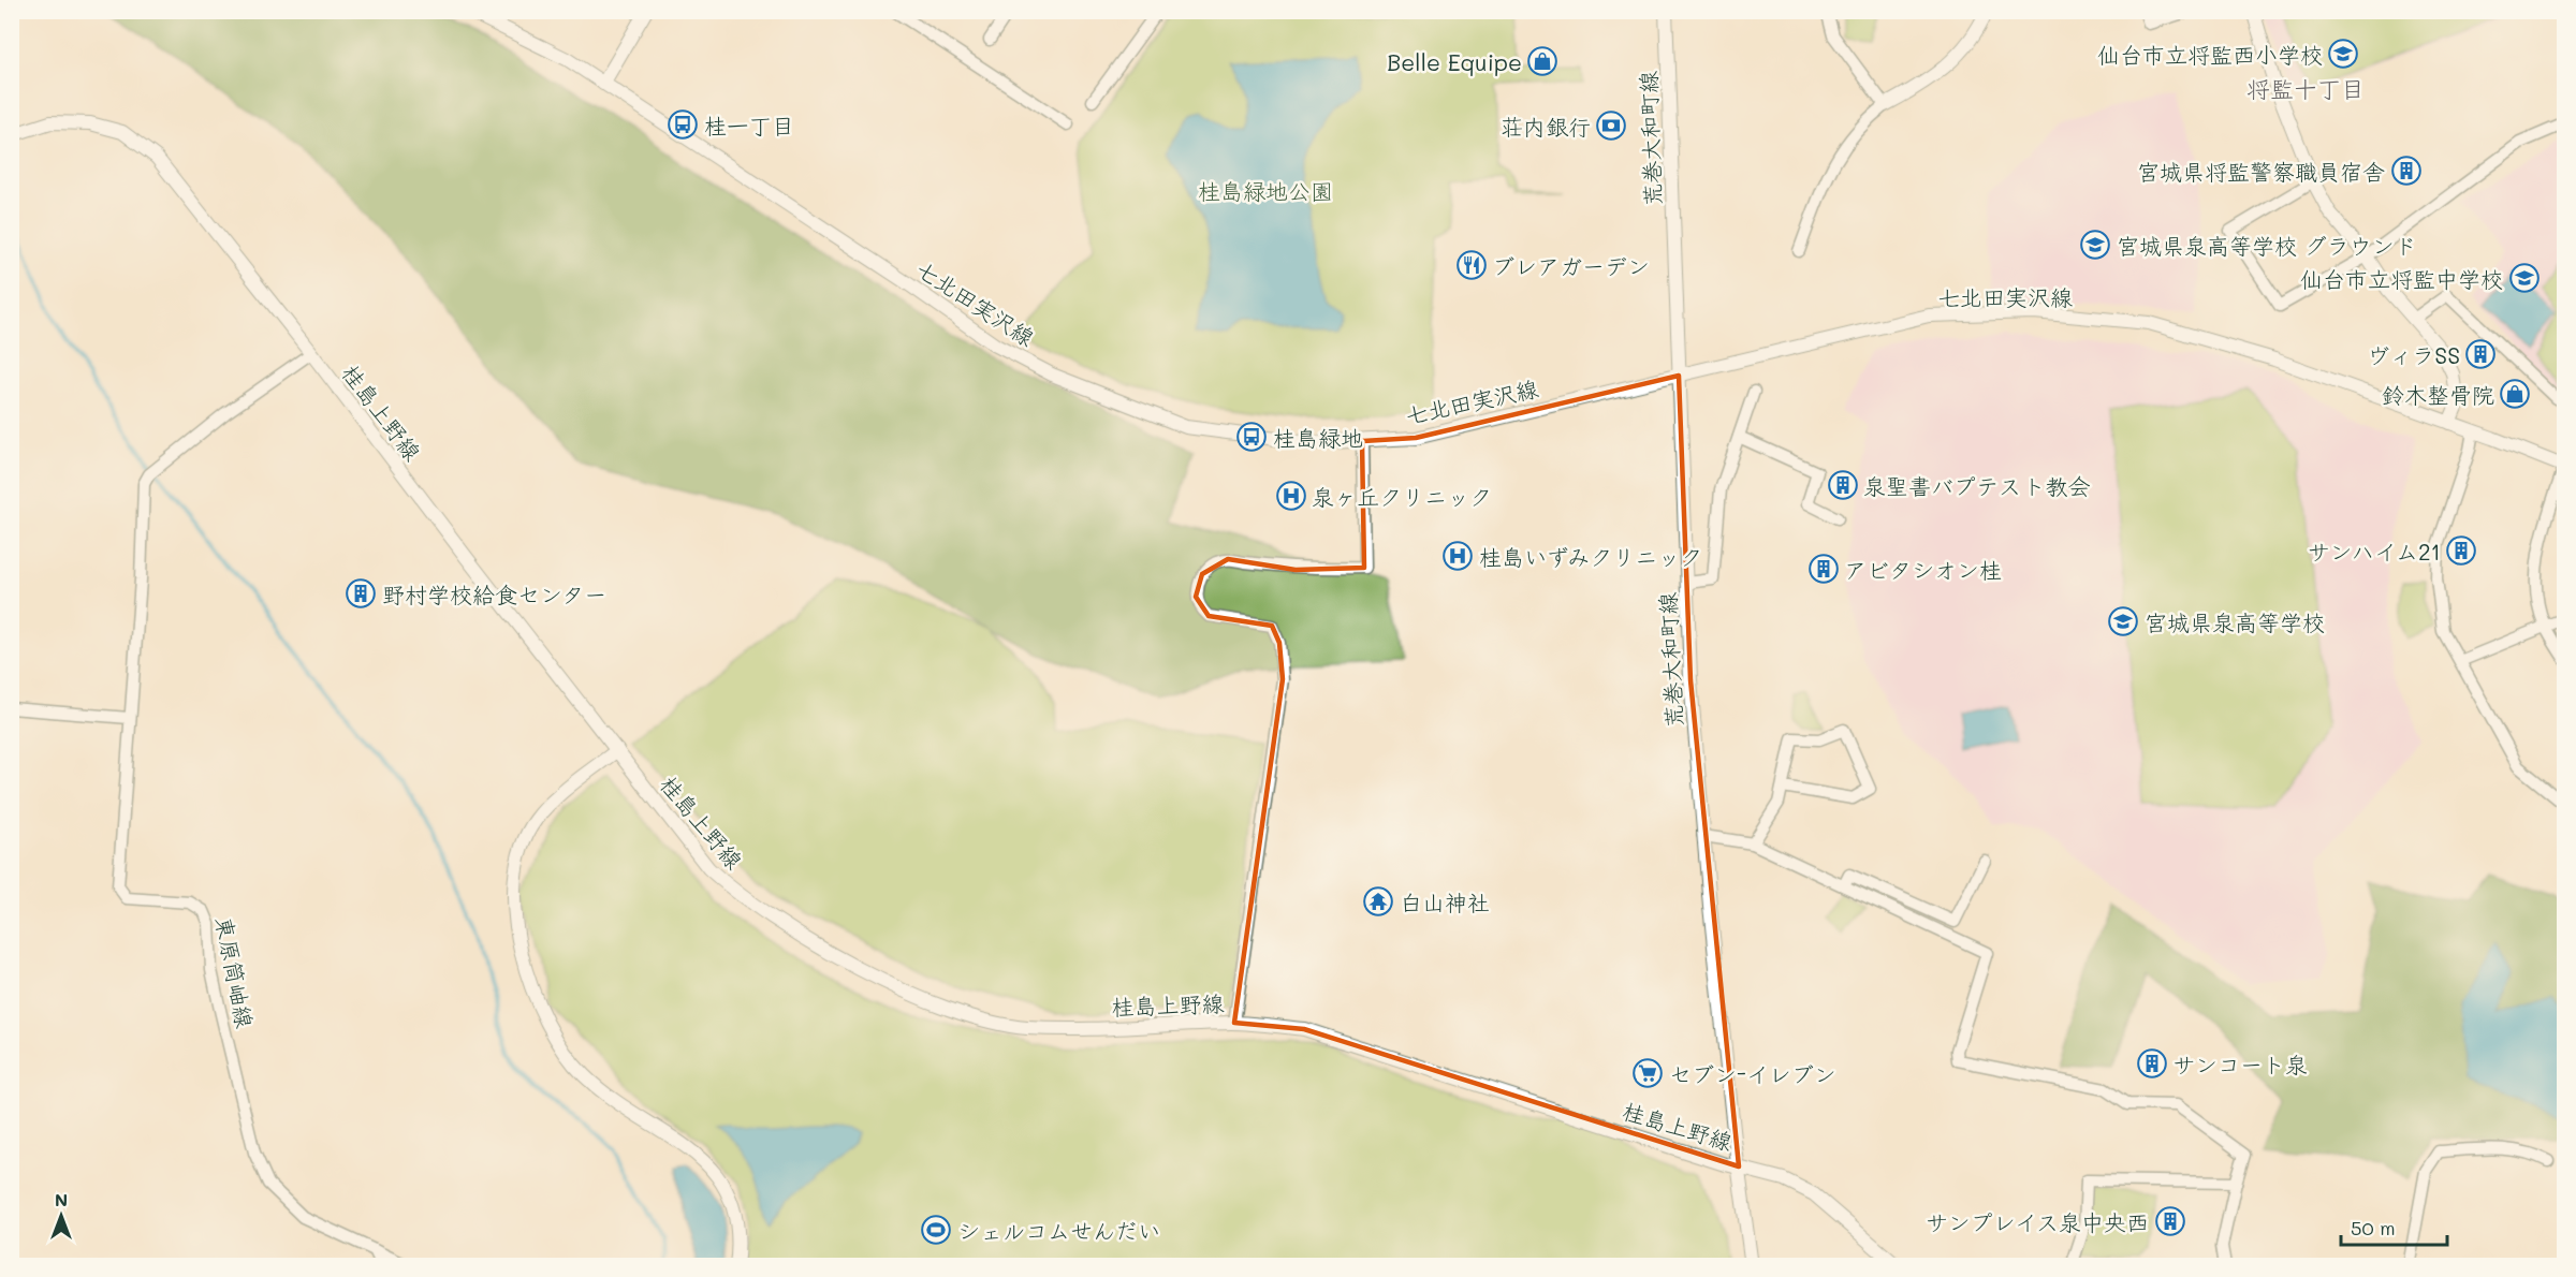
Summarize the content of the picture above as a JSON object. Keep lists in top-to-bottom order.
{
  "streets": {
    "street": [
      "荒巻大和町線",
      "七北田実沢線",
      "桂島上野線",
      "東原筒岫線"
    ]
  },
  "crossings": [
    ["荒巻大和町線", "七北田実沢線"],
    ["荒巻大和町線", "桂島上野線"],
    ["桂島上野線", "東原筒岫線"]
  ],
  "districts": ["将監十丁目"],
  "parks": ["桂島緑地公園"],
  "places": {
    "school or university": [
      "仙台市立将監西小学校",
      "宮城県泉高等学校 グラウンド",
      "仙台市立将監中学校",
      "宮城県泉高等学校"
    ],
    "shop": ["Belle Equipe", "鈴木整骨院"],
    "bus stop": ["桂一丁目", "桂島緑地"],
    "bank": ["荘内銀行"],
    "building": [
      "宮城県将監警察職員宿舎",
      "ヴィラSS",
      "泉聖書バプテスト教会",
      "サンハイム21",
      "アビタシオン桂",
      "野村学校給食センター",
      "サンコート泉",
      "サンプレイス泉中央西"
    ],
    "restaurant": ["ブレアガーデン"],
    "hospital": ["泉ヶ丘クリニック", "桂島いずみクリニック"],
    "temple": ["白山神社"],
    "supermarket": ["セブン-イレブン"],
    "sports": ["シェルコムせんだい"]
  },
  "scale_bar": "50 m",
  "north": "top"
}
